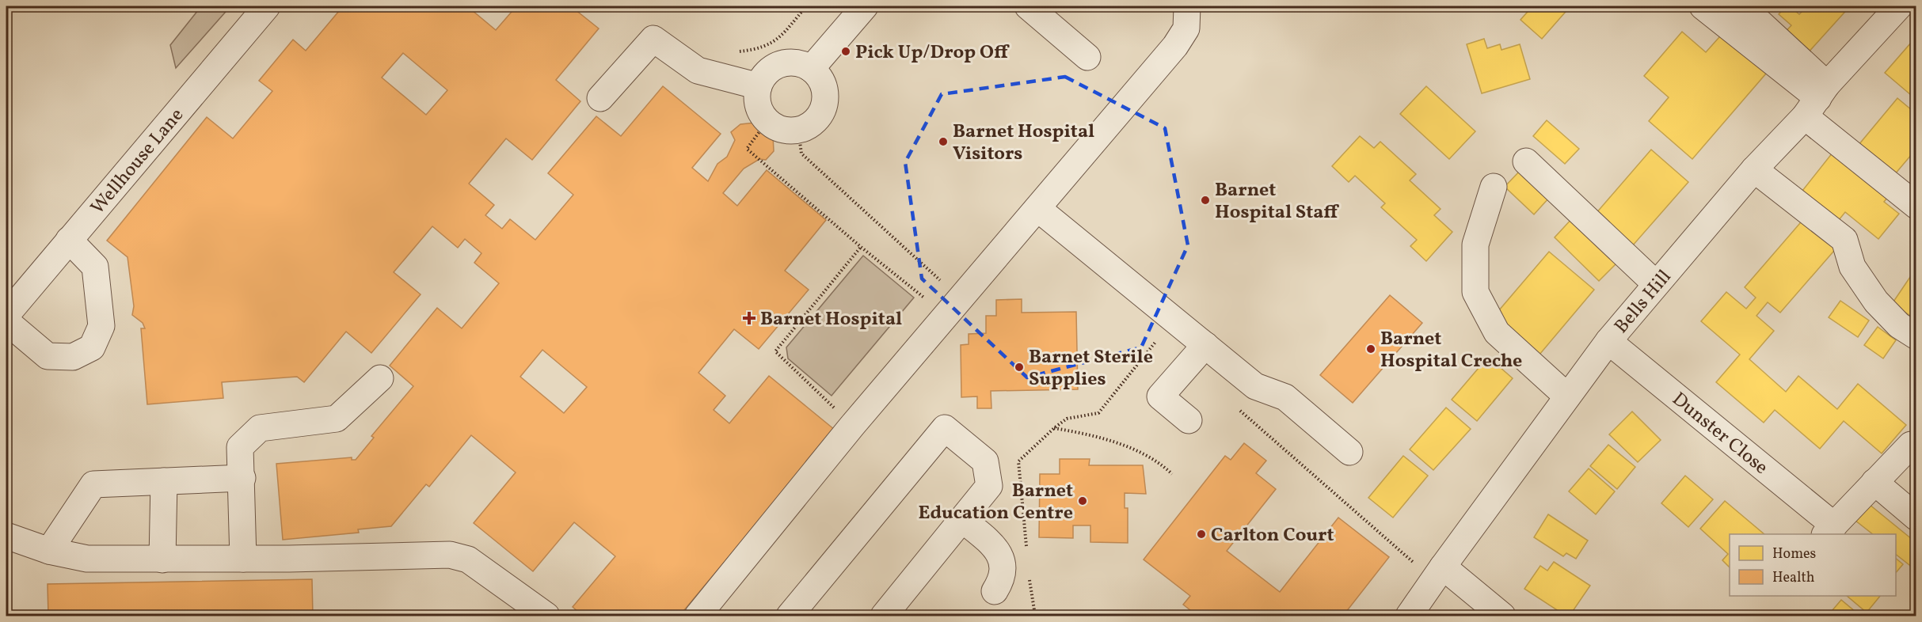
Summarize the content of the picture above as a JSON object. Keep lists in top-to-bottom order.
{
  "streets": {
    "street": ["Wellhouse Lane", "Bells Hill", "Dunster Close"]
  },
  "crossings": [
    ["Bells Hill", "Dunster Close"]
  ],
  "places": {
    "other": [
      "Pick Up/Drop Off",
      "Barnet Hospital Visitors",
      "Barnet Hospital Staff",
      "Barnet Hospital Creche",
      "Barnet Sterile Supplies",
      "Barnet Education Centre",
      "Carlton Court"
    ],
    "health": ["Barnet Hospital"]
  },
  "legend": ["Homes", "Health"]
}
